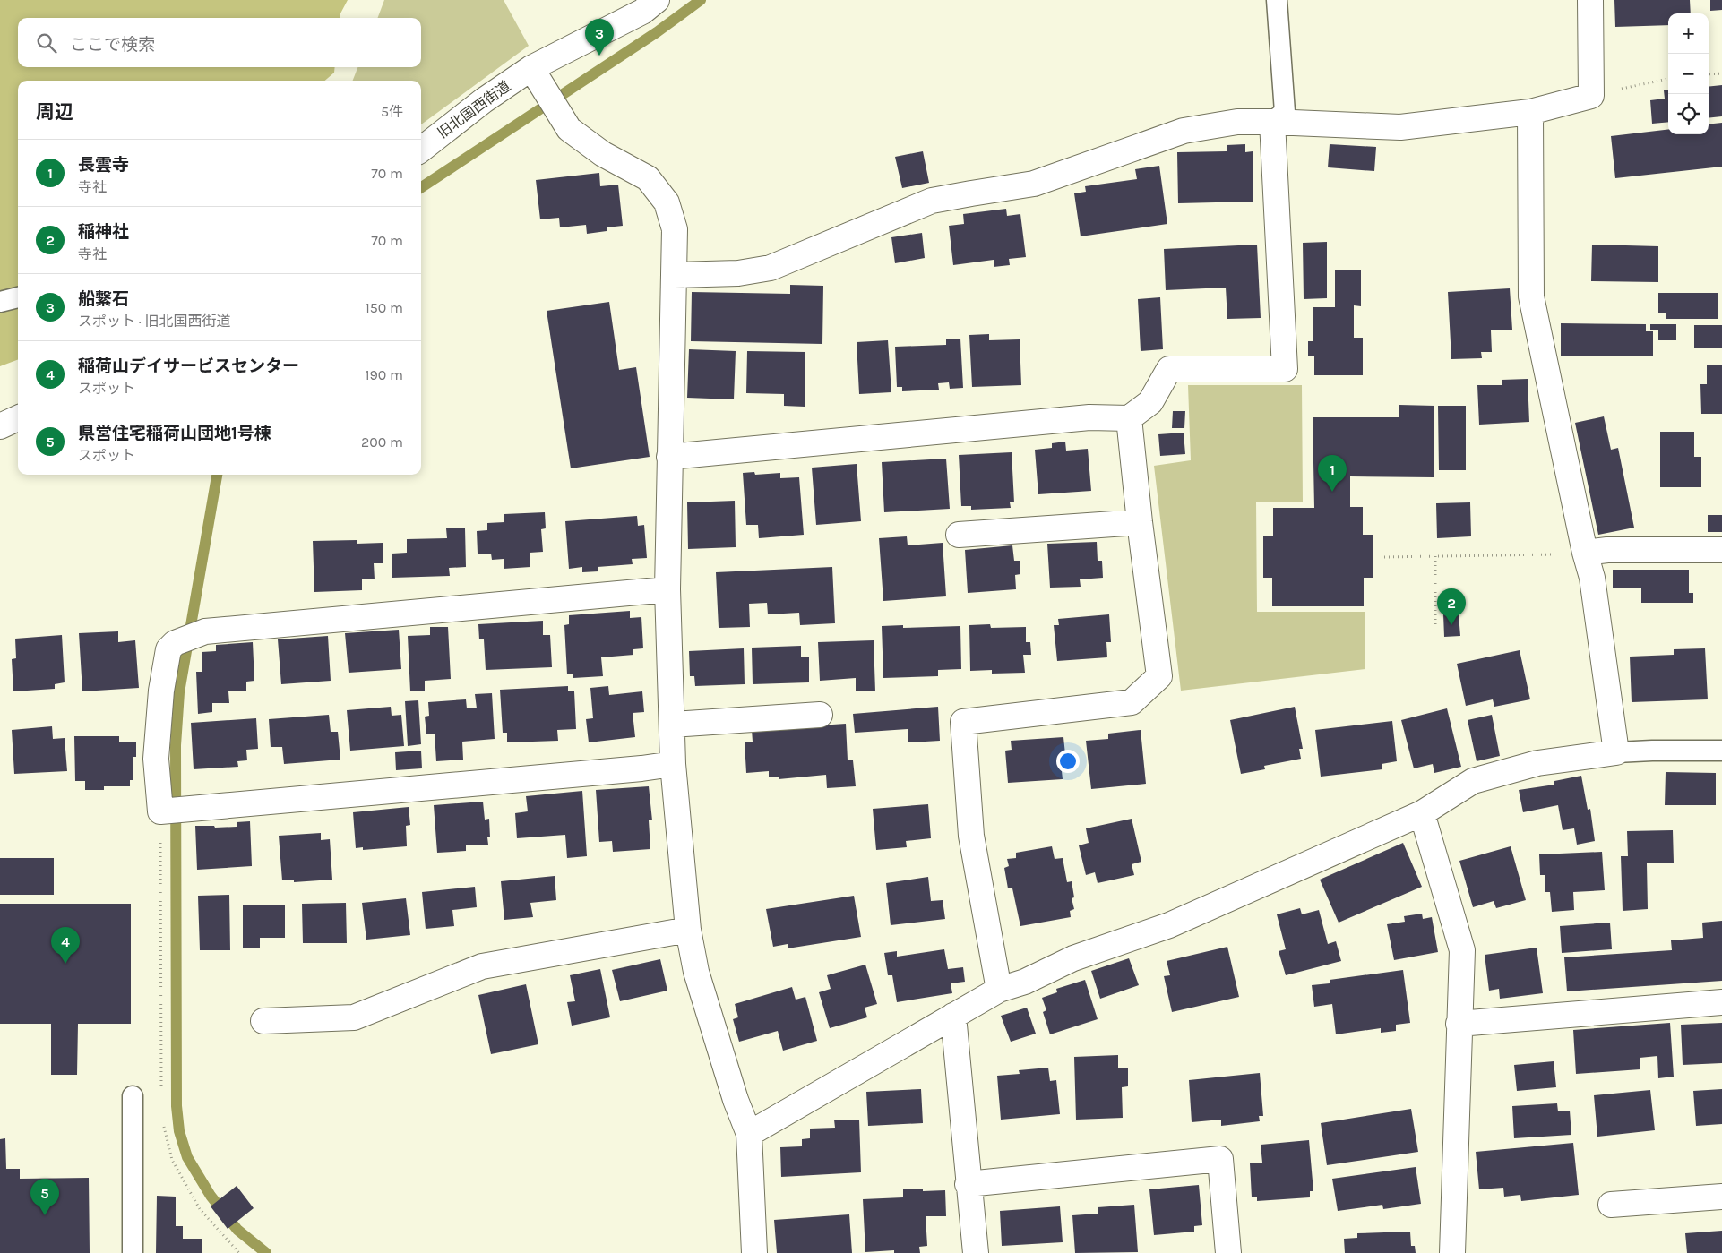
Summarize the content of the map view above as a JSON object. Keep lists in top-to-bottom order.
{
  "streets": {
    "street": ["旧北国西街道"]
  },
  "page": {
    "map_buttons": ["+", "−"],
    "search": "ここで検索",
    "pins": [
      "3",
      "1",
      "2",
      "4",
      "5"
    ],
    "heading": ["周辺", "5件"],
    "list": [
      {
        "mark": "1",
        "name": "長雲寺",
        "note": "寺社",
        "value": "70 m"
      },
      {
        "mark": "2",
        "name": "稲神社",
        "note": "寺社",
        "value": "70 m"
      },
      {
        "mark": "3",
        "name": "船繋石",
        "note": "スポット · 旧北国西街道",
        "value": "150 m"
      },
      {
        "mark": "4",
        "name": "稲荷山デイサービスセンター",
        "note": "スポット",
        "value": "190 m"
      },
      {
        "mark": "5",
        "name": "県営住宅稲荷山団地1号棟",
        "note": "スポット",
        "value": "200 m"
      }
    ]
  }
}
